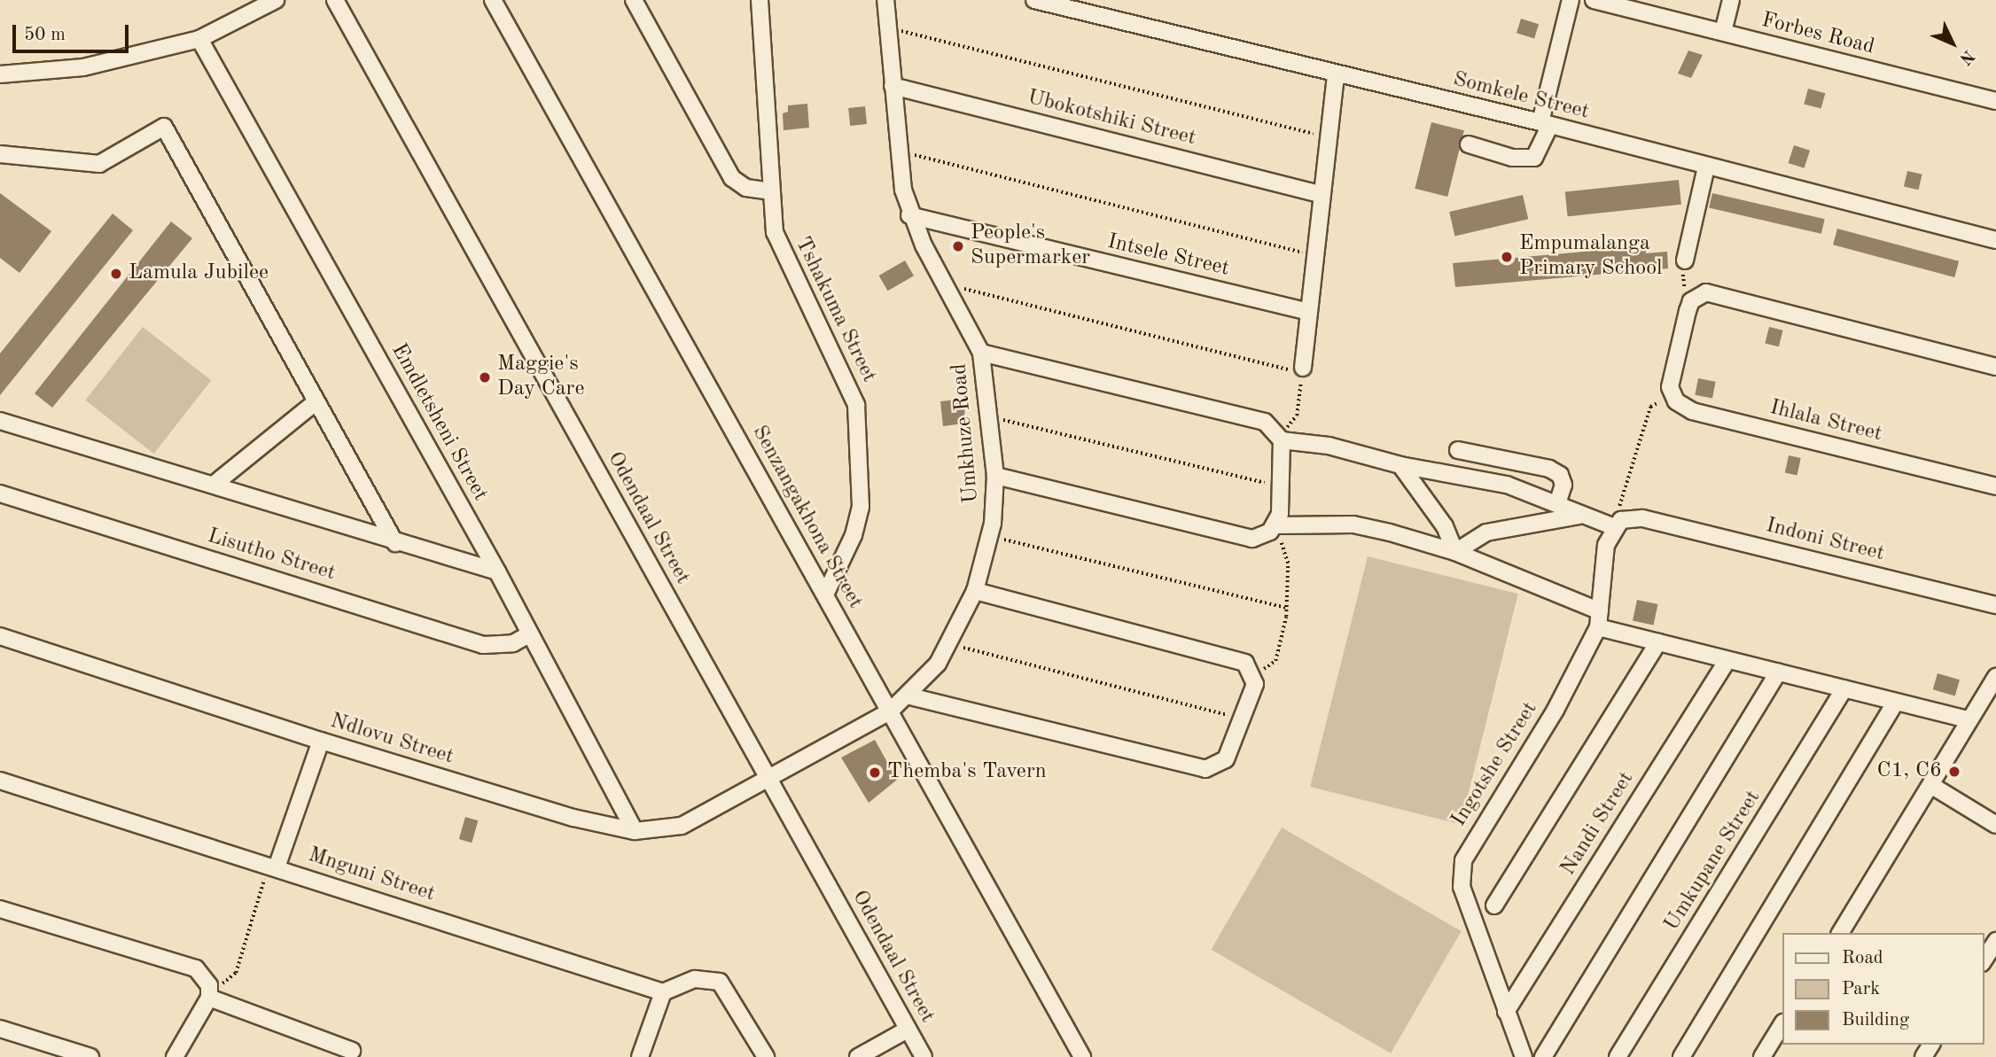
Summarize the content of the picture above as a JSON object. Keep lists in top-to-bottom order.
{
  "streets": {
    "street": [
      "Forbes Road",
      "Somkele Street",
      "Ubokotshiki Street",
      "Intsele Street",
      "Tshakuma Street",
      "Ihlala Street",
      "Emdletsheni Street",
      "Umkhuze Road",
      "Senzangakhona Street",
      "Odendaal Street",
      "Indoni Street",
      "Lisutho Street",
      "Ndlovu Street",
      "Ingotshe Street",
      "Nandi Street",
      "Umkupane Street",
      "Mnguni Street"
    ]
  },
  "crossings": [
    ["Ubokotshiki Street", "Umkhuze Road"],
    ["Intsele Street", "Umkhuze Road"],
    ["Tshakuma Street", "Senzangakhona Street"],
    ["Emdletsheni Street", "Lisutho Street"],
    ["Emdletsheni Street", "Ndlovu Street"],
    ["Umkhuze Road", "Senzangakhona Street"],
    ["Umkhuze Road", "Odendaal Street"],
    ["Umkhuze Road", "Ndlovu Street"],
    ["Odendaal Street", "Ndlovu Street"],
    ["Indoni Street", "Ingotshe Street"],
    ["Ingotshe Street", "Nandi Street"]
  ],
  "places": [
    "People's Supermarker",
    "Empumalanga Primary School",
    "Lamula Jubilee",
    "Maggie's Day Care",
    "C1, C6",
    "Themba's Tavern"
  ],
  "legend": ["Road", "Park", "Building"],
  "scale_bar": "50 m",
  "north": "bottom right"
}
